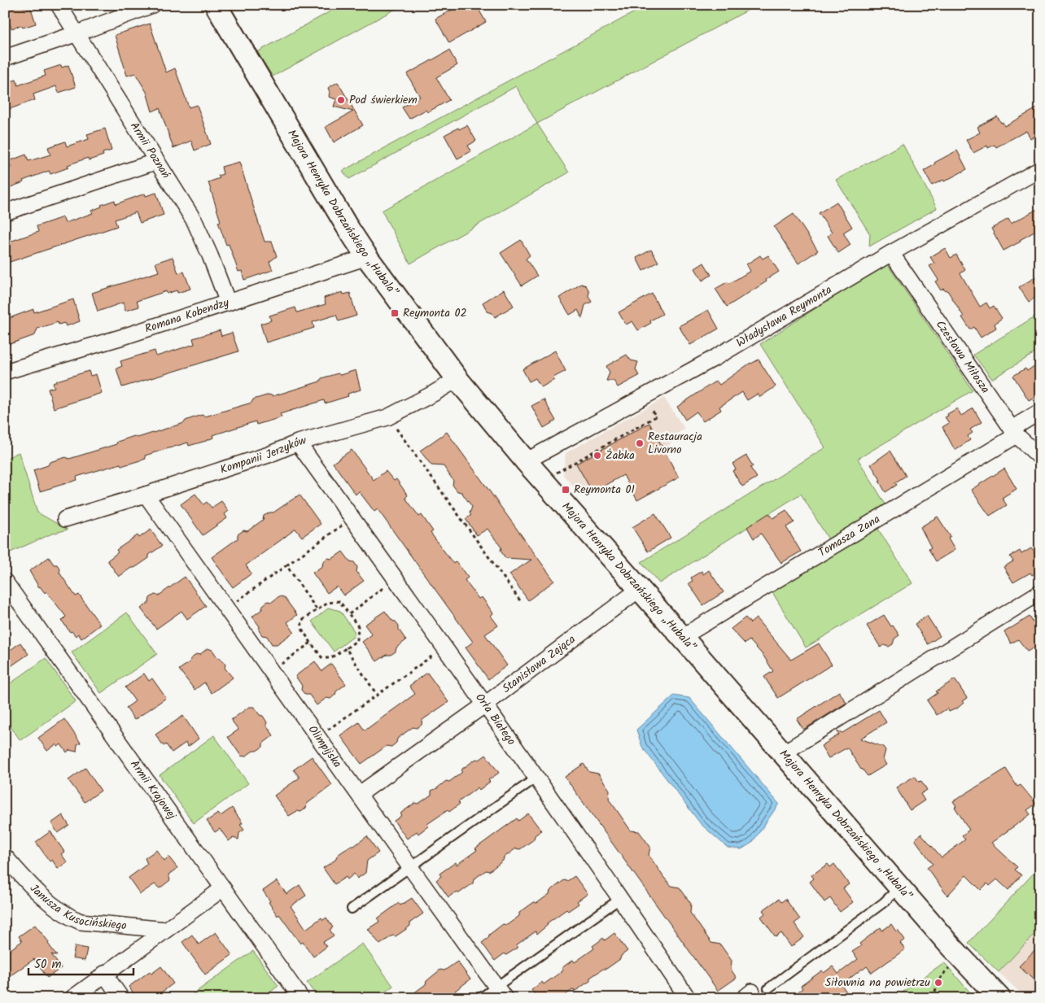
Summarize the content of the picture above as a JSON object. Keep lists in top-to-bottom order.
{
  "streets": {
    "street": [
      "Armii Poznań",
      "Majora Henryka Dobrzańskiego „Hubala”",
      "Romana Kobendzy",
      "Władysława Reymonta",
      "Czesława Miłosza",
      "Kompanii Jerzyków",
      "Tomasza Zana",
      "Stanisława Zająca",
      "Orła Białego",
      "Olimpijska",
      "Armii Krajowej",
      "Janusza Kusocińskiego"
    ]
  },
  "crossings": [
    ["Armii Poznań", "Romana Kobendzy"],
    ["Majora Henryka Dobrzańskiego „Hubala”", "Romana Kobendzy"],
    ["Majora Henryka Dobrzańskiego „Hubala”", "Władysława Reymonta"],
    ["Majora Henryka Dobrzańskiego „Hubala”", "Kompanii Jerzyków"],
    ["Majora Henryka Dobrzańskiego „Hubala”", "Tomasza Zana"],
    ["Majora Henryka Dobrzańskiego „Hubala”", "Stanisława Zająca"],
    ["Władysława Reymonta", "Czesława Miłosza"],
    ["Czesława Miłosza", "Tomasza Zana"],
    ["Kompanii Jerzyków", "Orła Białego"],
    ["Kompanii Jerzyków", "Olimpijska"],
    ["Stanisława Zająca", "Orła Białego"],
    ["Stanisława Zająca", "Olimpijska"]
  ],
  "places": {
    "other": [
      "Pod świerkiem",
      "Restauracja Livorno",
      "Żabka",
      "Siłownia na powietrzu"
    ],
    "transit": ["Reymonta 02", "Reymonta 01"]
  },
  "scale_bar": "50 m"
}
